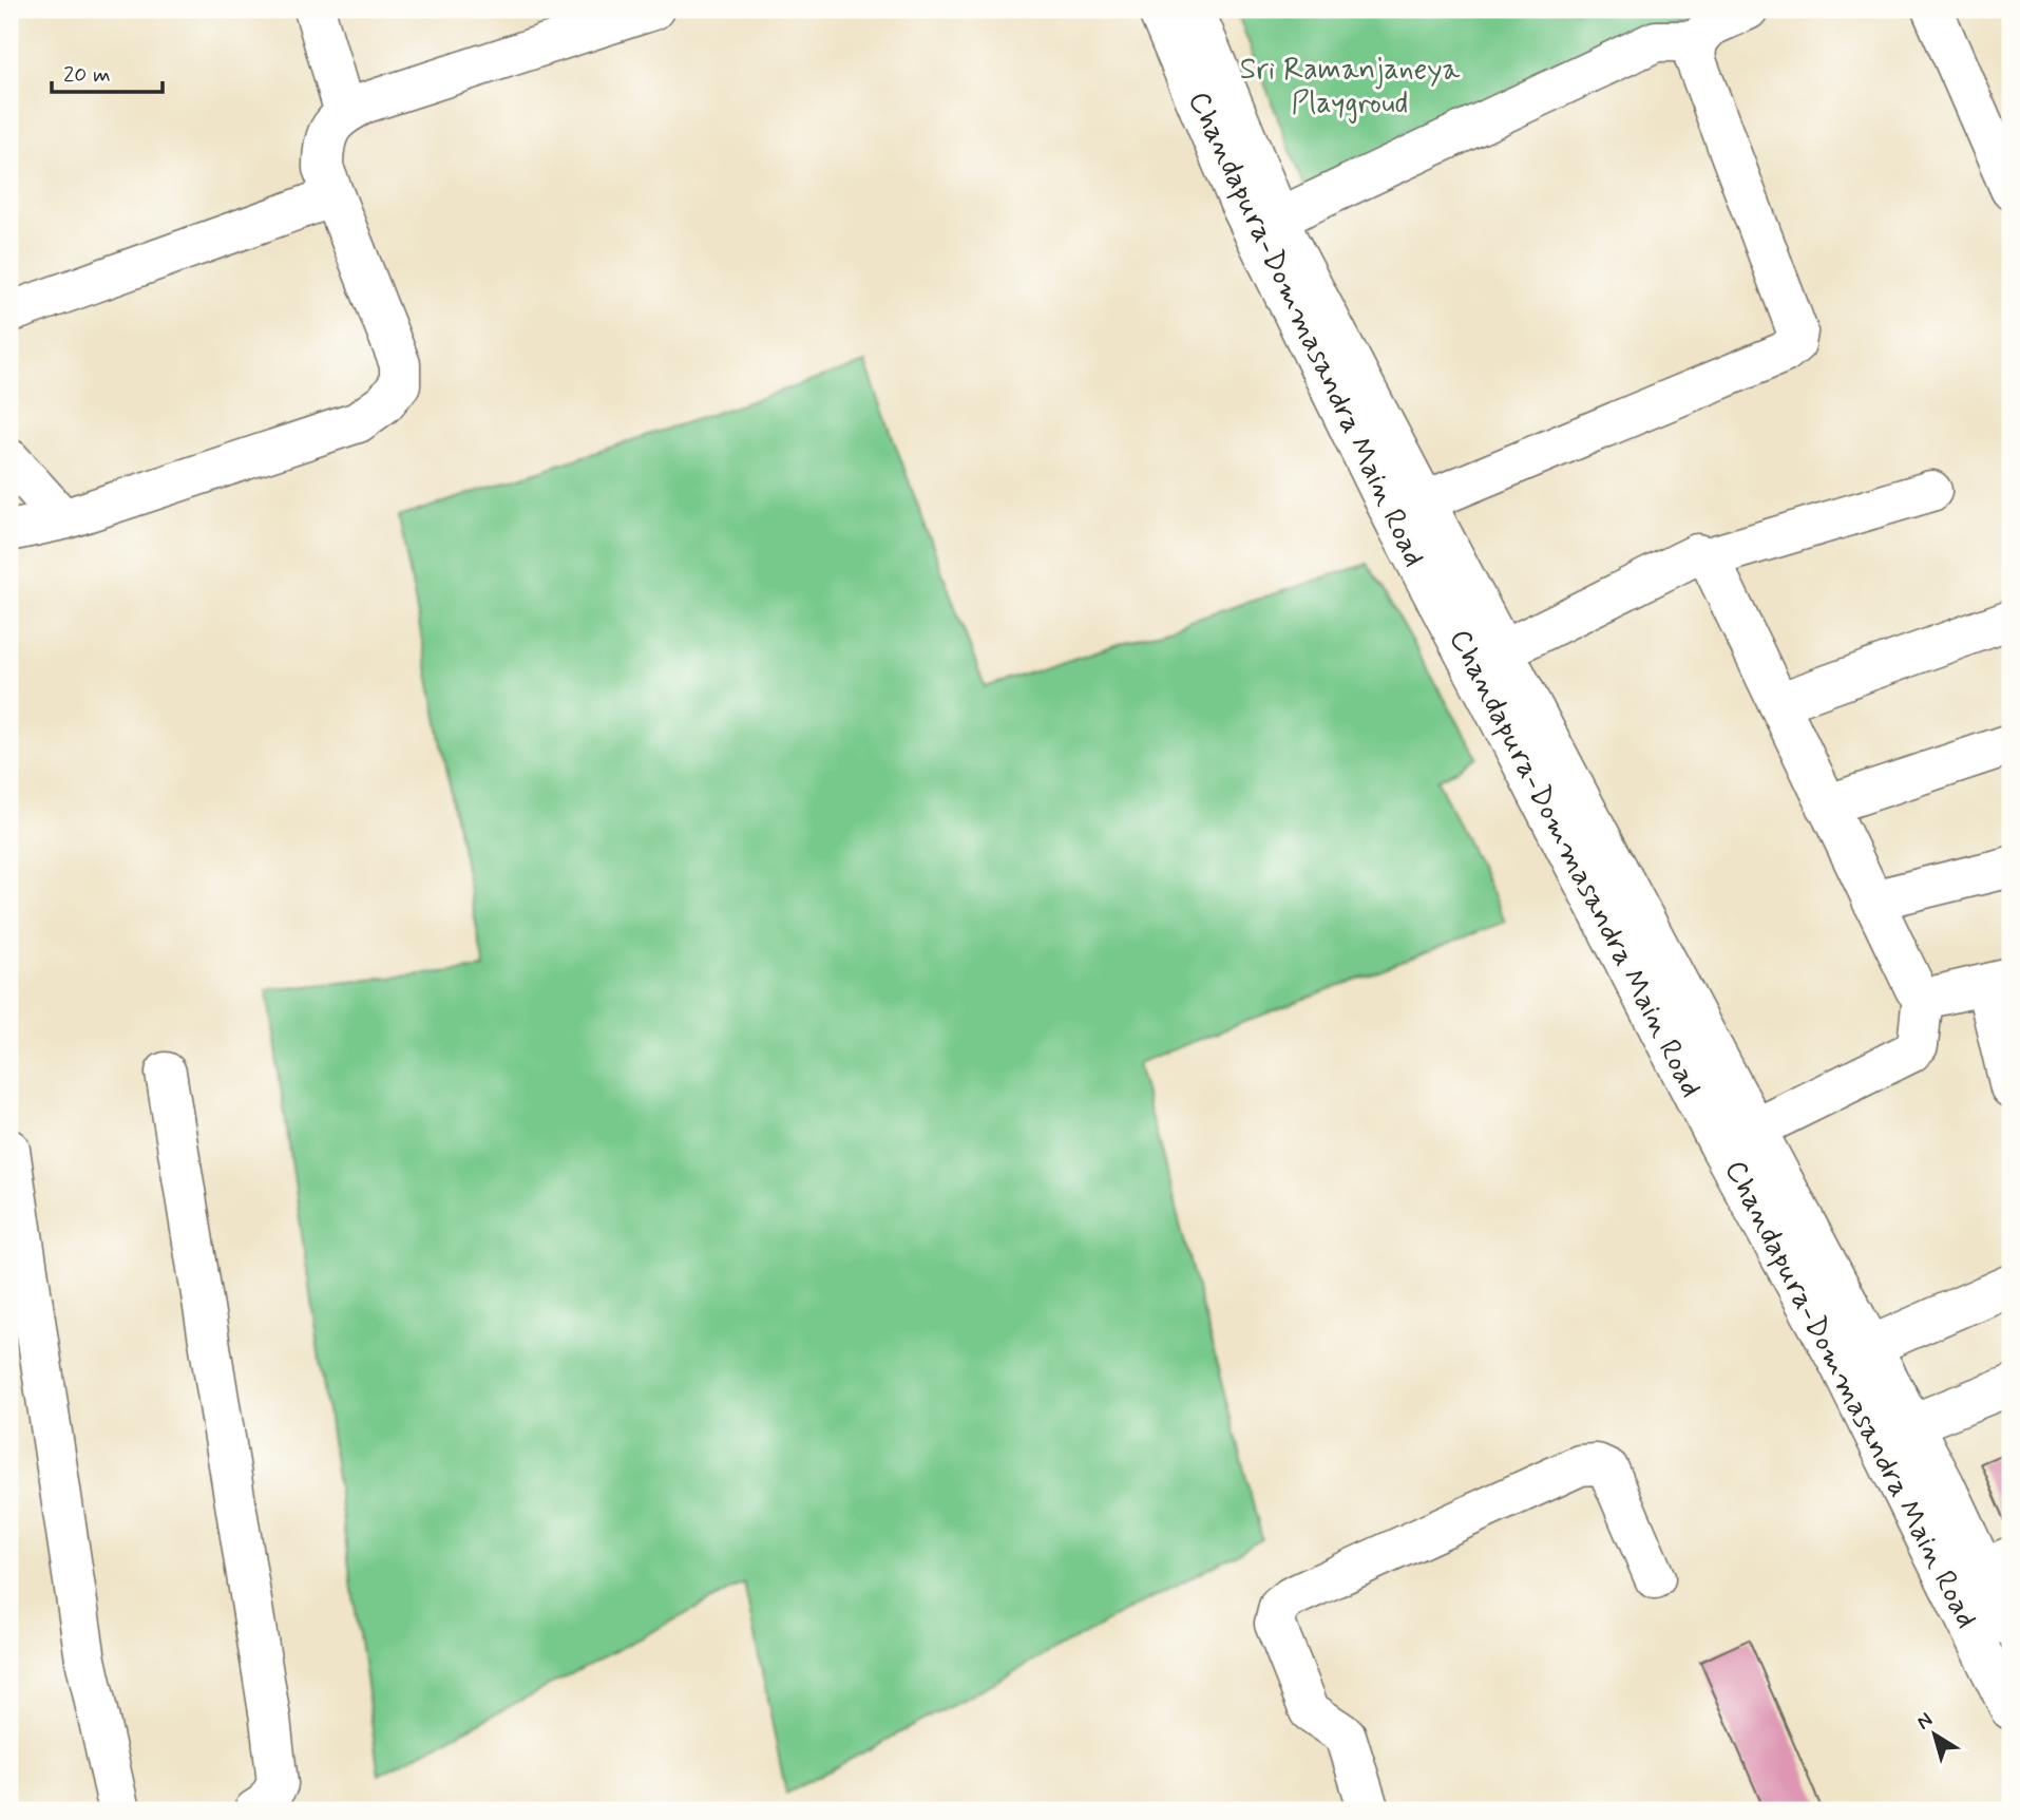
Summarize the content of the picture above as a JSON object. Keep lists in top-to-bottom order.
{
  "streets": {
    "street": ["Chandapura-Dommasandra Main Road"]
  },
  "parks": ["Sri Ramanjaneya Playgroud"],
  "scale_bar": "20 m",
  "north": "top left"
}
